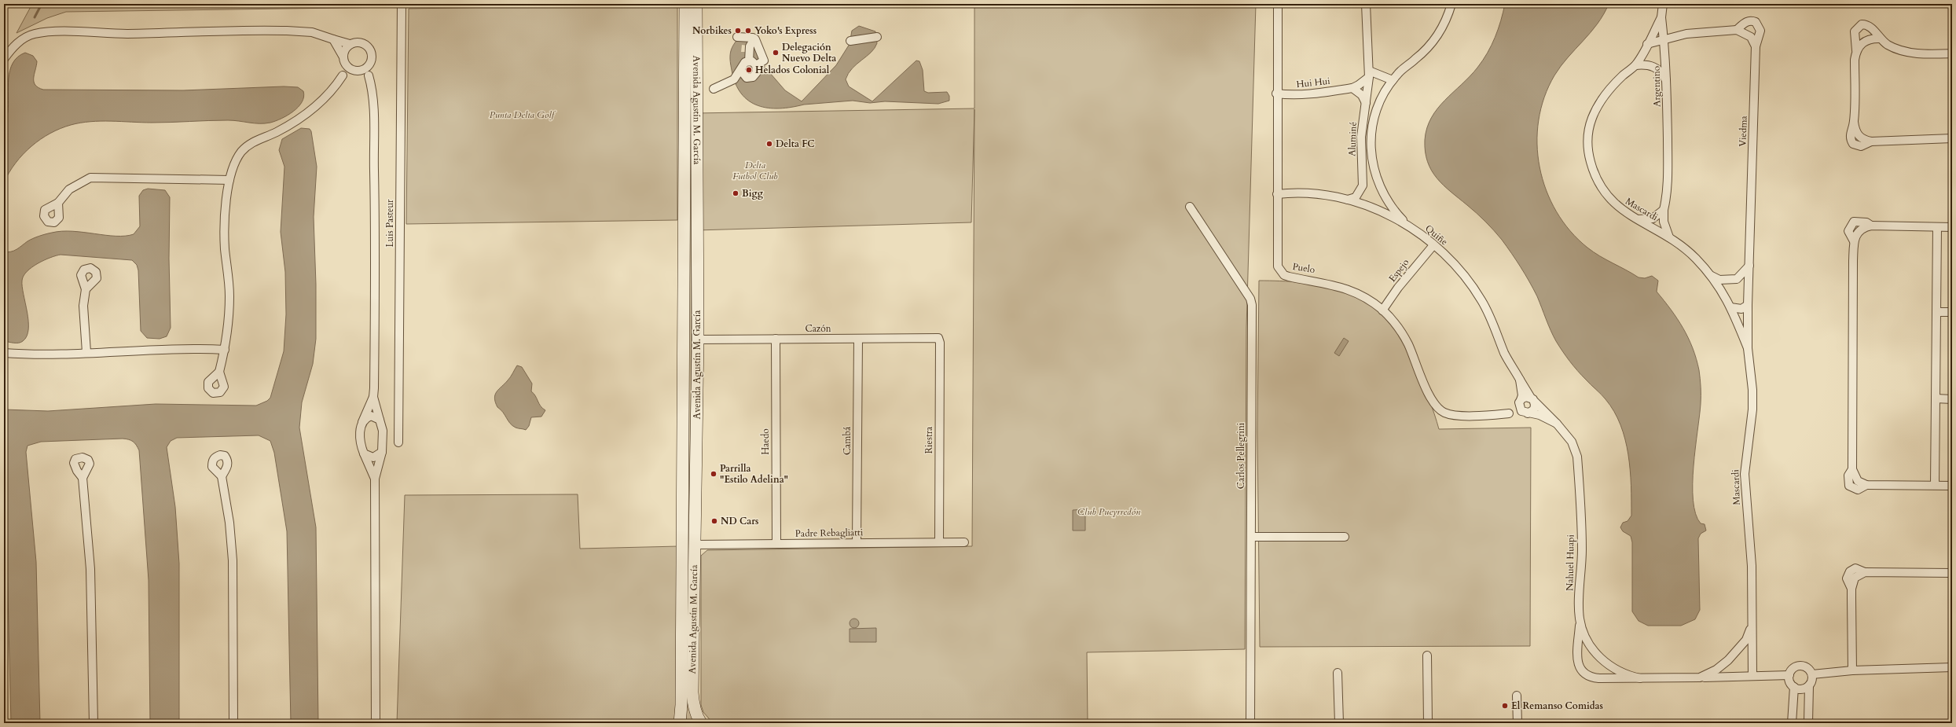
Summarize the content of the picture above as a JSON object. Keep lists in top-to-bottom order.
{
  "streets": {
    "main road": ["Avenida Agustín M. García"],
    "street": [
      "Hui Hui",
      "Argentino",
      "Viedma",
      "Aluminé",
      "Mascardi",
      "Luis Pasteur",
      "Quiñe",
      "Puelo",
      "Espejo",
      "Cazón",
      "Riestra",
      "Cambá",
      "Haedo",
      "Carlos Pellegrini",
      "Padre Rebagliatti",
      "Nahuel Huapi"
    ]
  },
  "crossings": [
    ["Hui Hui", "Puelo"],
    ["Argentino", "Mascardi"],
    ["Avenida Agustín M. García", "Cazón"],
    ["Avenida Agustín M. García", "Padre Rebagliatti"],
    ["Viedma", "Mascardi"],
    ["Aluminé", "Quiñe"],
    ["Mascardi", "Nahuel Huapi"],
    ["Quiñe", "Puelo"],
    ["Quiñe", "Espejo"],
    ["Quiñe", "Nahuel Huapi"],
    ["Puelo", "Espejo"],
    ["Puelo", "Nahuel Huapi"],
    ["Cazón", "Riestra"],
    ["Cazón", "Cambá"],
    ["Cazón", "Haedo"],
    ["Riestra", "Padre Rebagliatti"],
    ["Cambá", "Padre Rebagliatti"],
    ["Haedo", "Padre Rebagliatti"]
  ],
  "parks": ["Punta Delta Golf", "Delta Futbol Club", "Club Pueyrredón"],
  "places": [
    "Norbikes",
    "Yoko's Express",
    "Delegación Nuevo Delta",
    "Helados Colonial",
    "Delta FC",
    "Bigg",
    "Parrilla \"Estilo Adelina\"",
    "ND Cars",
    "El Remanso Comidas"
  ]
}
